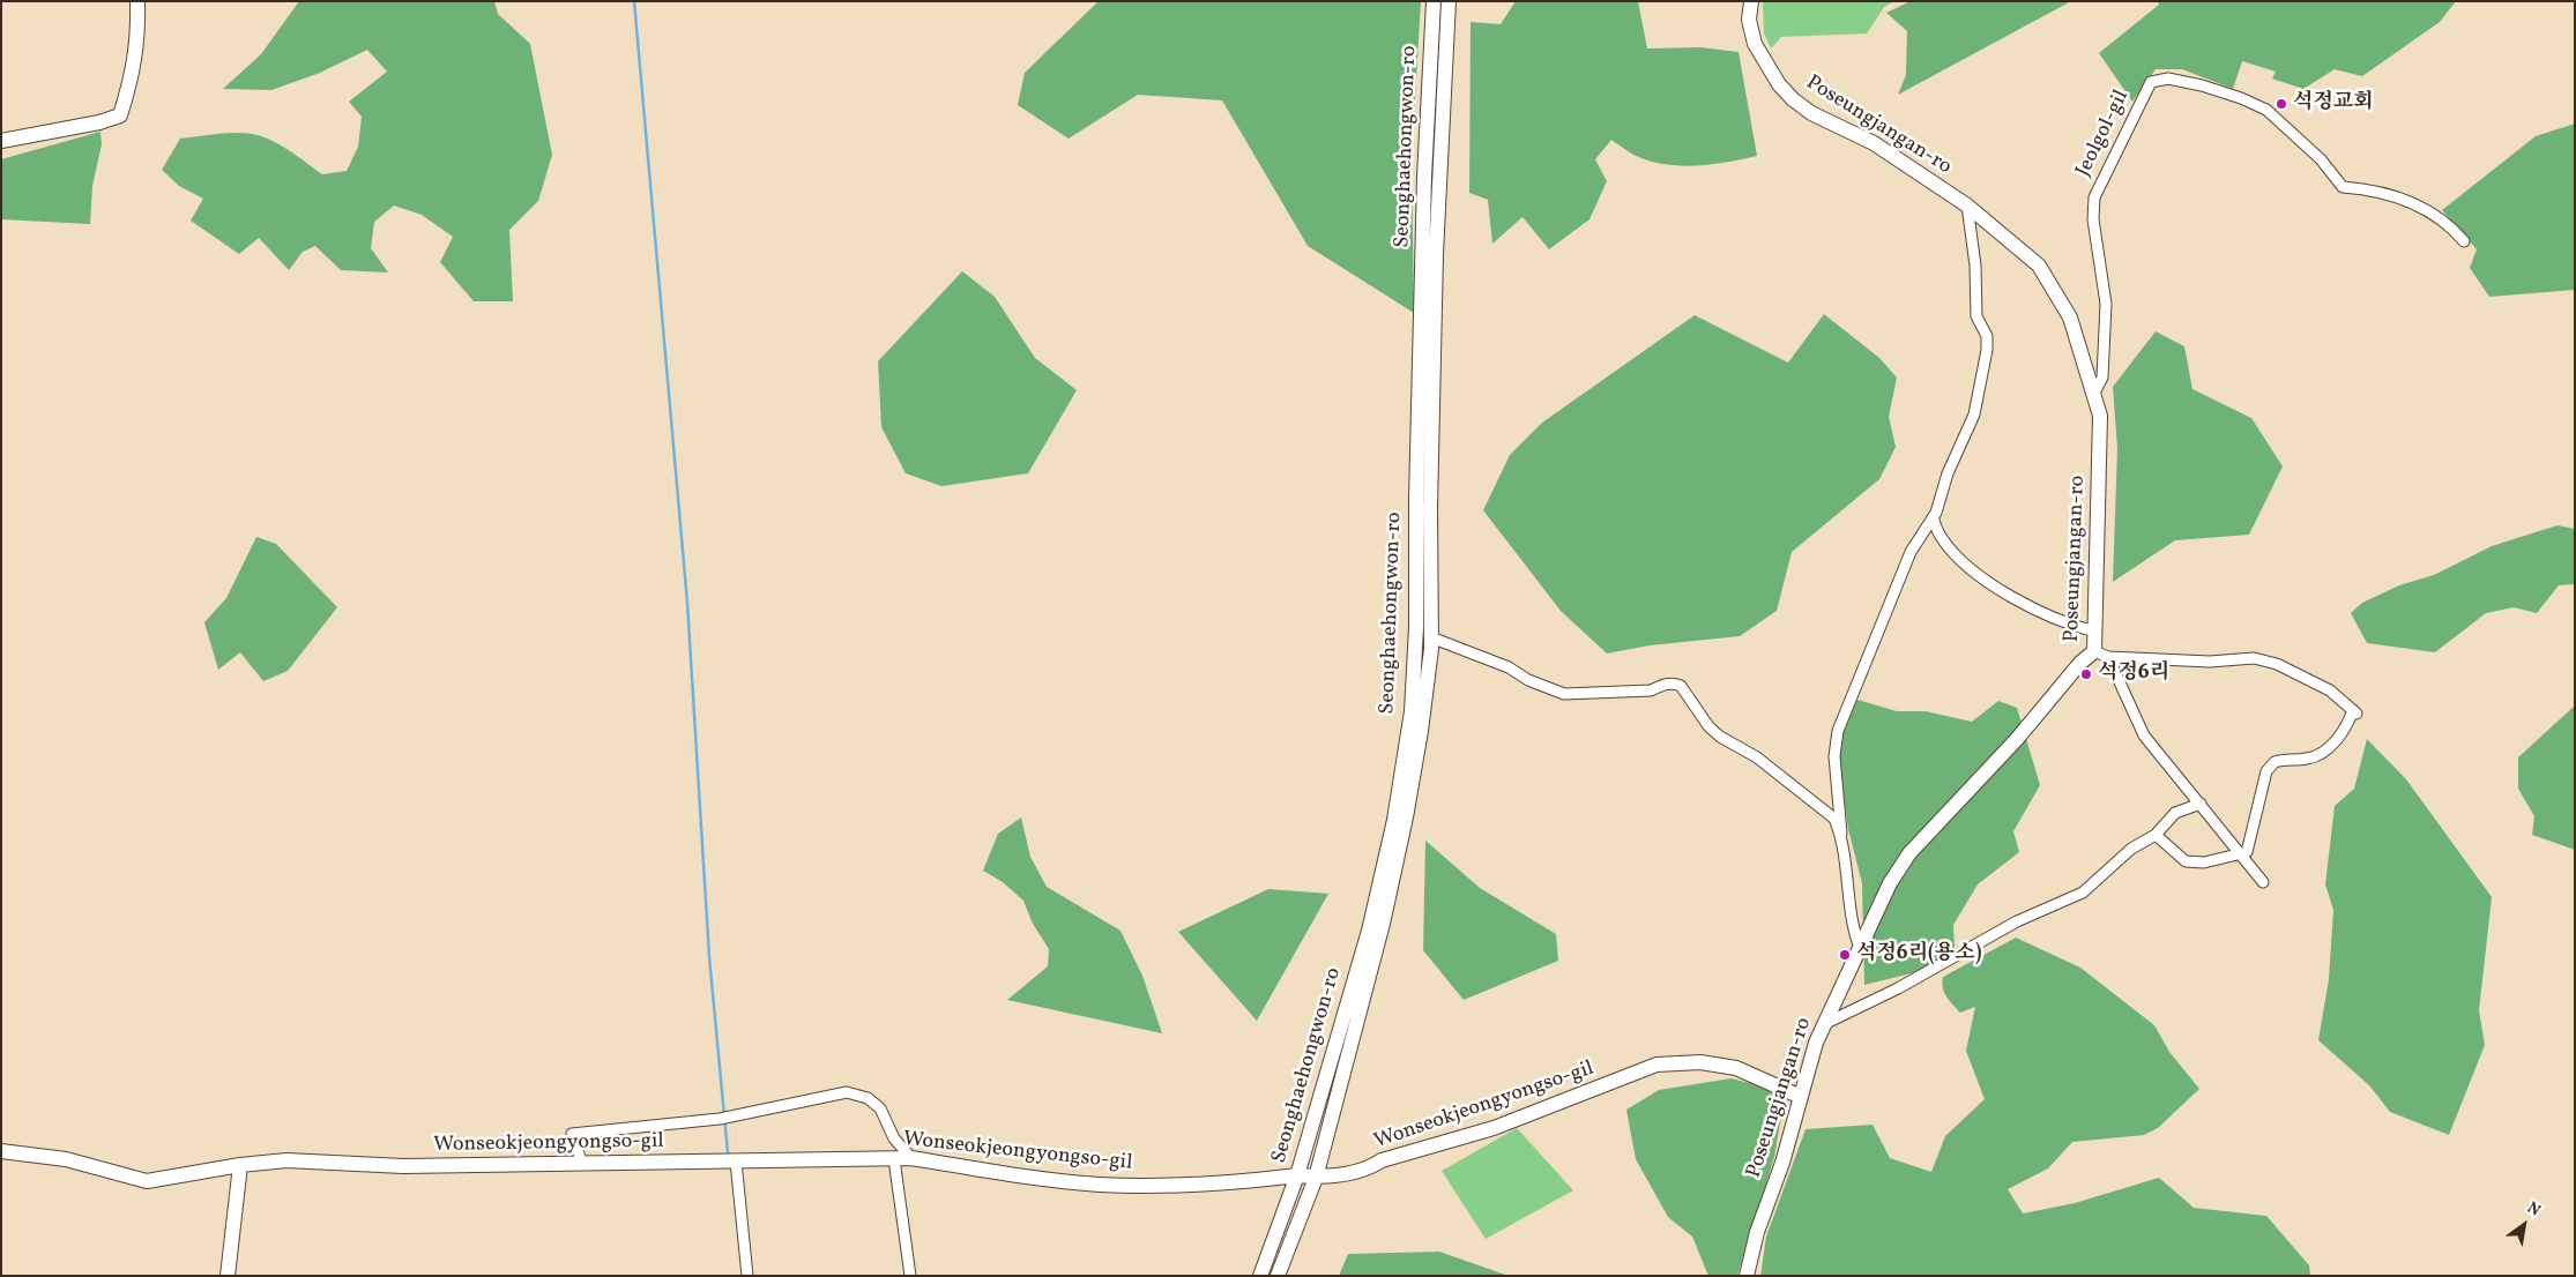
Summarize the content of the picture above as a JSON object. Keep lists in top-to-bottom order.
{
  "streets": {
    "street": [
      "Poseungjangan-ro",
      "Jeolgol-gil",
      "Seonghaehongwon-ro",
      "Wonseokjeongyongso-gil"
    ]
  },
  "crossings": [
    ["Poseungjangan-ro", "Jeolgol-gil"],
    ["Poseungjangan-ro", "Wonseokjeongyongso-gil"],
    ["Seonghaehongwon-ro", "Wonseokjeongyongso-gil"]
  ],
  "places": ["석정교회", "석정6리", "석정6리(용소)"],
  "north": "top right"
}
